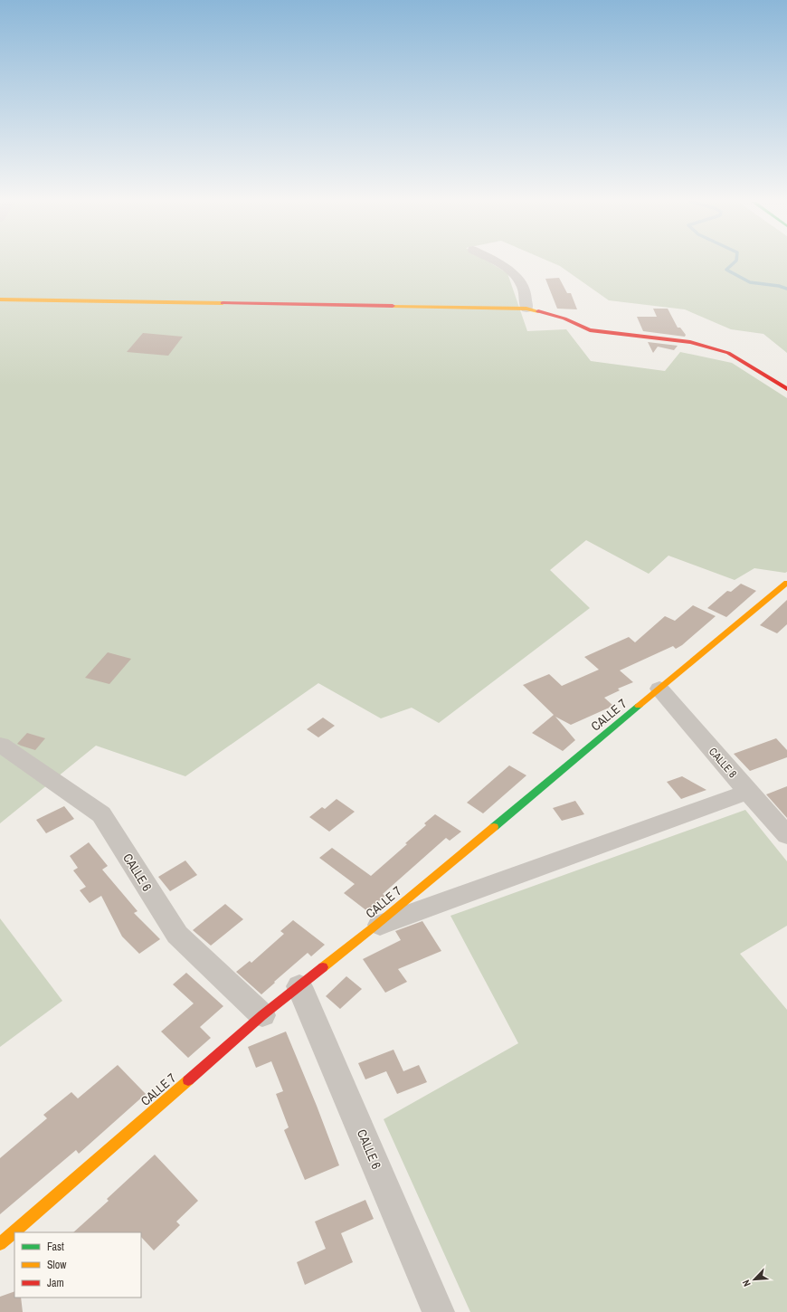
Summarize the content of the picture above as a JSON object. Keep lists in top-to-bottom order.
{
  "streets": {
    "street": ["CALLE 7", "CALLE 8", "CALLE 6"]
  },
  "crossings": [
    ["CALLE 7", "CALLE 8"],
    ["CALLE 7", "CALLE 6"]
  ],
  "legend": ["Fast", "Slow", "Jam"],
  "north": "bottom left"
}
